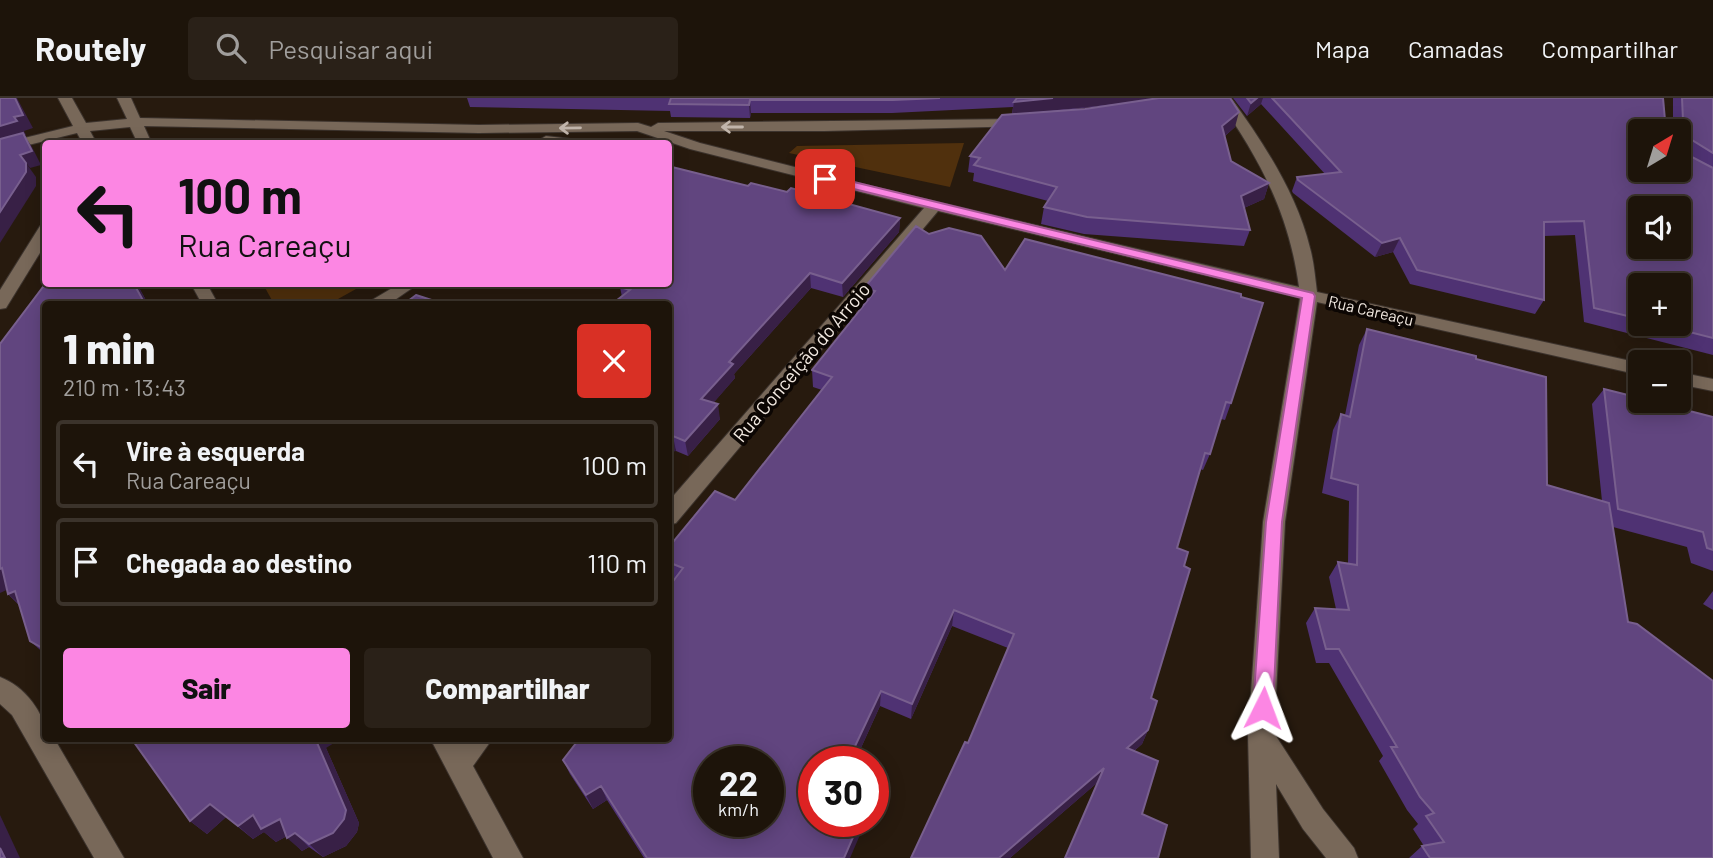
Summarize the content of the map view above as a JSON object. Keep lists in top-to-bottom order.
{
  "streets": {
    "street": ["Rua Careaçu", "Rua Conceição do Arroio"]
  },
  "crossings": [
    ["Rua Careaçu", "Rua Conceição do Arroio"]
  ],
  "north": "top right",
  "page": {
    "header": "Routely",
    "search": "Pesquisar aqui",
    "nav": ["Mapa", "Camadas", "Compartilhar"],
    "map_buttons": ["+", "−"],
    "turn": ["100 m", "Rua Careaçu"],
    "heading": ["1 min", "210 m · 13:43"],
    "list": [
      {
        "name": "Vire à esquerda",
        "note": "Rua Careaçu",
        "value": "100 m"
      },
      {
        "name": "Chegada ao destino",
        "value": "110 m"
      }
    ],
    "buttons": ["Sair", "Compartilhar"],
    "speed": "22 km/h",
    "limit": "30"
  }
}
